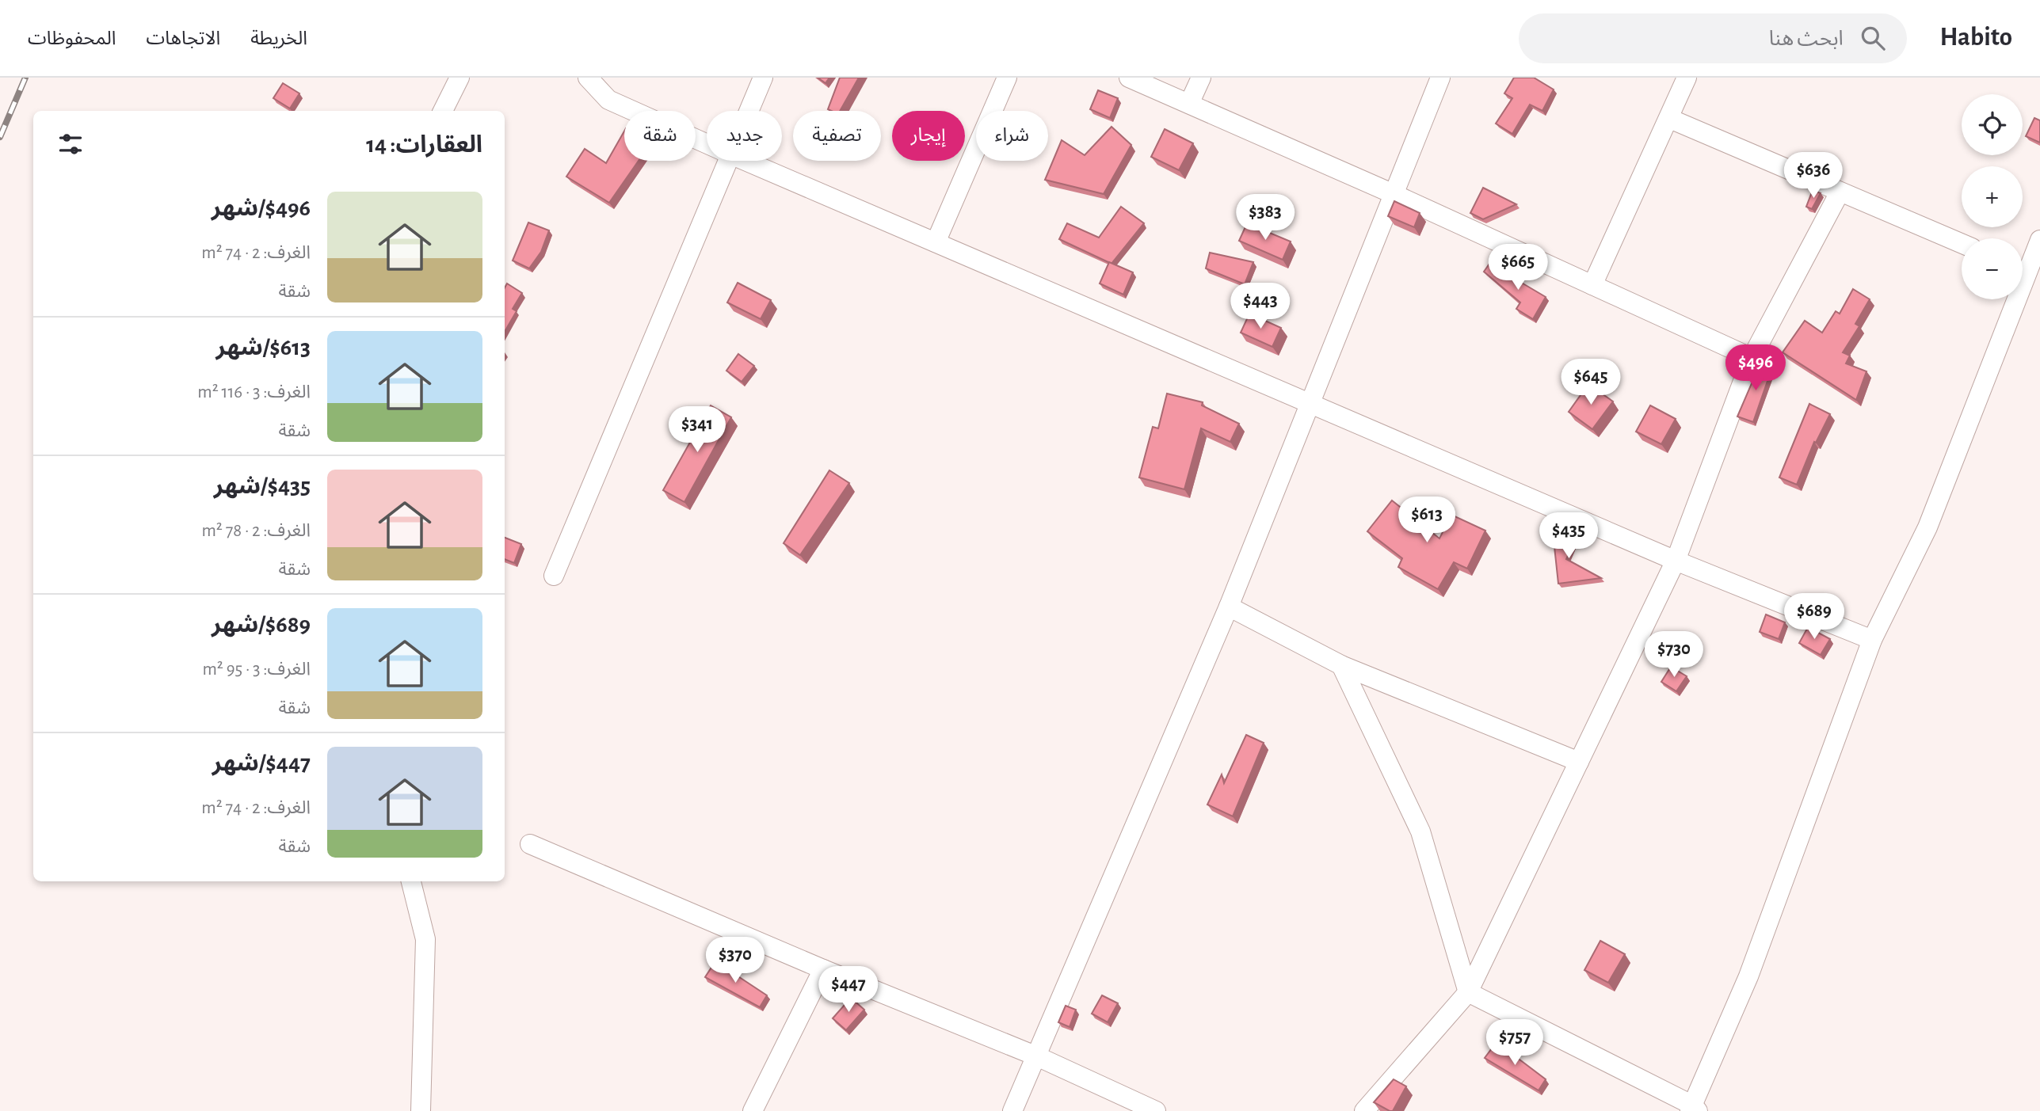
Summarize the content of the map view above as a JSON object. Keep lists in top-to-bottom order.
{
  "page": {
    "header": "Habito",
    "search": "ابحث هنا",
    "nav": ["الخريطة", "الاتجاهات", "المحفوظات"],
    "map_buttons": ["+", "−"],
    "chip": [
      "شراء",
      "إيجار",
      "تصفية",
      "جديد",
      "شقة"
    ],
    "heading": "العقارات: 14",
    "price": [
      "$636",
      "$383",
      "$665",
      "$443",
      "$496",
      "$645",
      "$341",
      "$613",
      "$435",
      "$689",
      "$730",
      "$370",
      "$447",
      "$757"
    ],
    "list": [
      {
        "name": "$496/شهر",
        "note": "الغرف: 2 · 74 m² · شقة"
      },
      {
        "name": "$613/شهر",
        "note": "الغرف: 3 · 116 m² · شقة"
      },
      {
        "name": "$435/شهر",
        "note": "الغرف: 2 · 78 m² · شقة"
      },
      {
        "name": "$689/شهر",
        "note": "الغرف: 3 · 95 m² · شقة"
      },
      {
        "name": "$447/شهر",
        "note": "الغرف: 2 · 74 m² · شقة"
      }
    ]
  }
}
